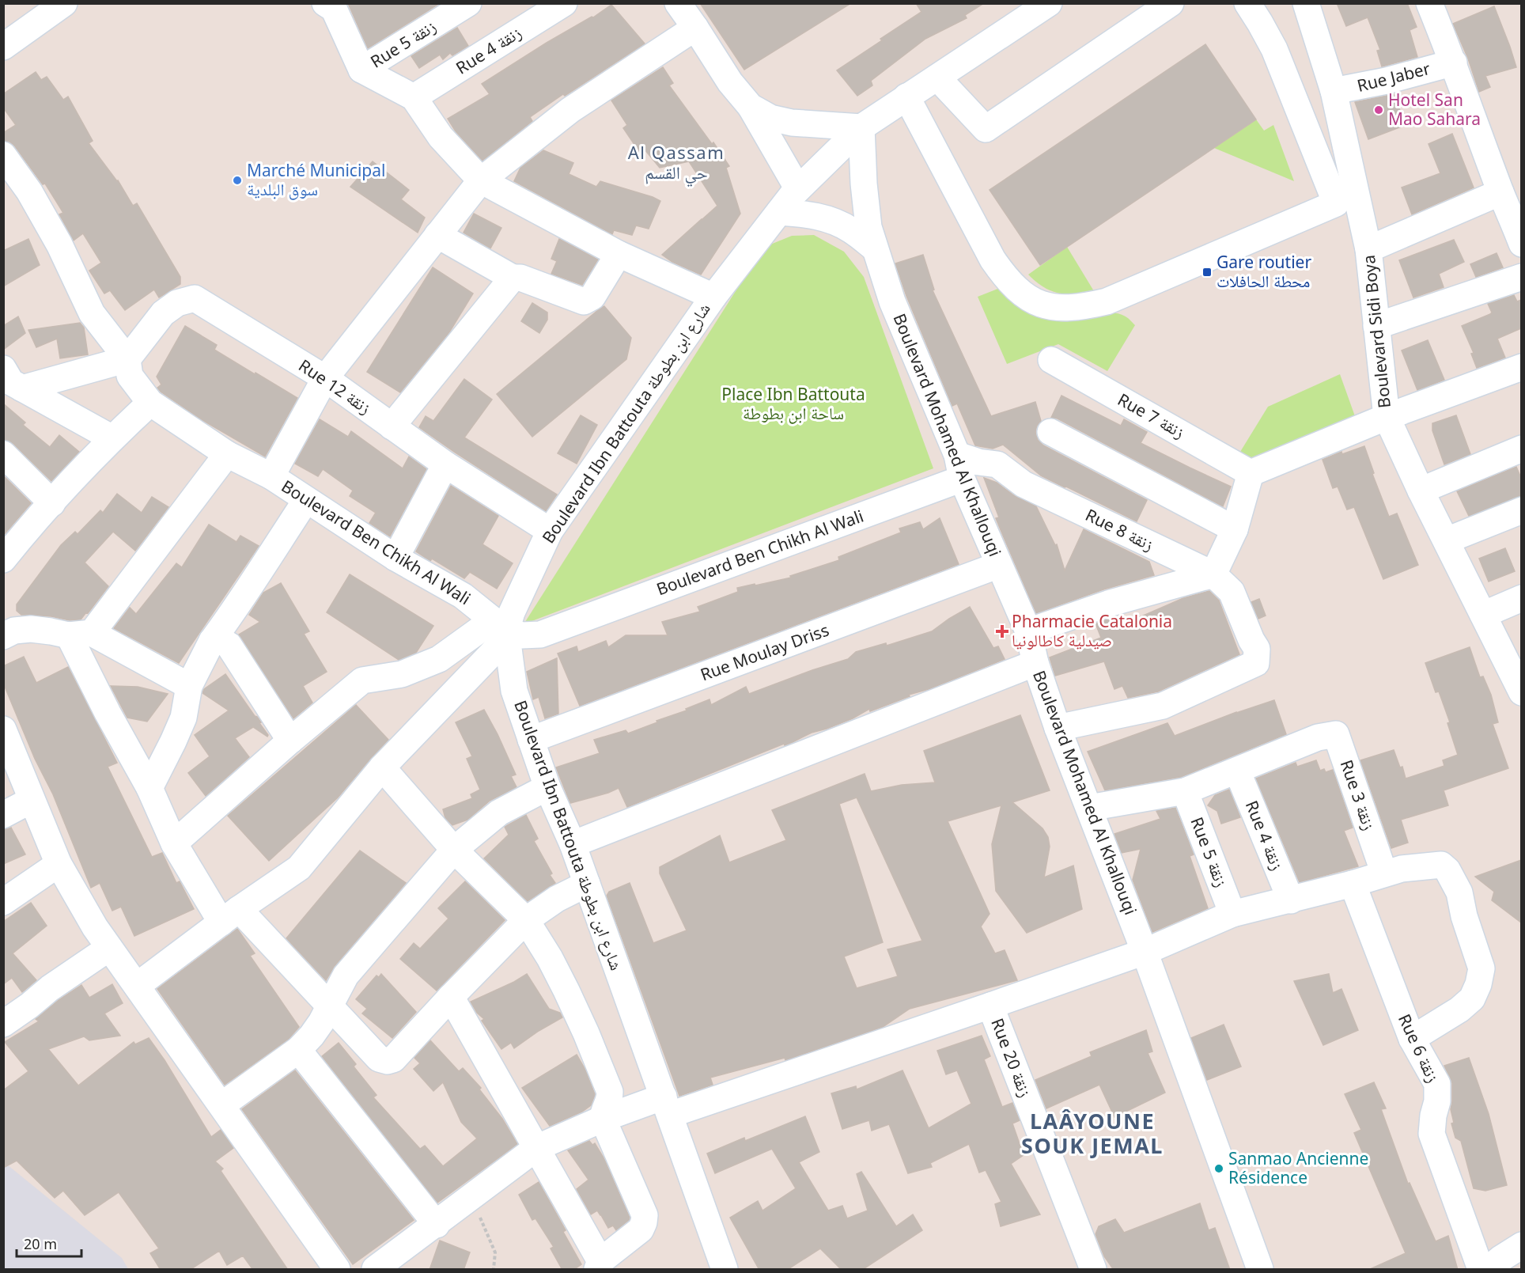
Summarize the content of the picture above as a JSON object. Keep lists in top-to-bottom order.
{
  "streets": {
    "street": [
      "Rue 5 زنقة",
      "Rue 4 زنقة",
      "Rue Jaber",
      "Boulevard Sidi Boya",
      "Rue 12 زنقة",
      "Rue 7 زنقة",
      "Boulevard Ibn Battouta شارع ابن بطوطة",
      "Boulevard Mohamed Al Khallouqi",
      "Rue 8 زنقة",
      "Boulevard Ben Chikh Al Wali",
      "Rue Moulay Driss",
      "Rue 3 زنقة",
      "Rue 6 زنقة",
      "Rue 20 زنقة"
    ]
  },
  "crossings": [
    ["Rue 4 زنقة", "Rue 3 زنقة"],
    ["Rue Jaber", "Boulevard Sidi Boya"],
    ["Rue 12 زنقة", "Boulevard Ibn Battouta شارع ابن بطوطة"],
    ["Rue 12 زنقة", "Boulevard Ben Chikh Al Wali"],
    ["Boulevard Ibn Battouta شارع ابن بطوطة", "Boulevard Mohamed Al Khallouqi"],
    ["Boulevard Ibn Battouta شارع ابن بطوطة", "Boulevard Ben Chikh Al Wali"],
    ["Boulevard Ibn Battouta شارع ابن بطوطة", "Rue Moulay Driss"],
    ["Boulevard Mohamed Al Khallouqi", "Rue 8 زنقة"],
    ["Boulevard Mohamed Al Khallouqi", "Boulevard Ben Chikh Al Wali"],
    ["Boulevard Mohamed Al Khallouqi", "Rue Moulay Driss"],
    ["Rue 8 زنقة", "Boulevard Ben Chikh Al Wali"]
  ],
  "districts": ["Al Qassam حي القسم", "LAÂYOUNE SOUK JEMAL"],
  "parks": ["Place Ibn Battouta ساحة ابن بطوطة"],
  "places": {
    "other": ["Hotel San Mao Sahara", "Marché Municipal سوق البلدية", "Sanmao Ancienne Résidence"],
    "transit": ["Gare routier محطة الحافلات"],
    "health": ["Pharmacie Catalonia صيدلية كاطالونيا"]
  },
  "scale_bar": "20 m"
}
